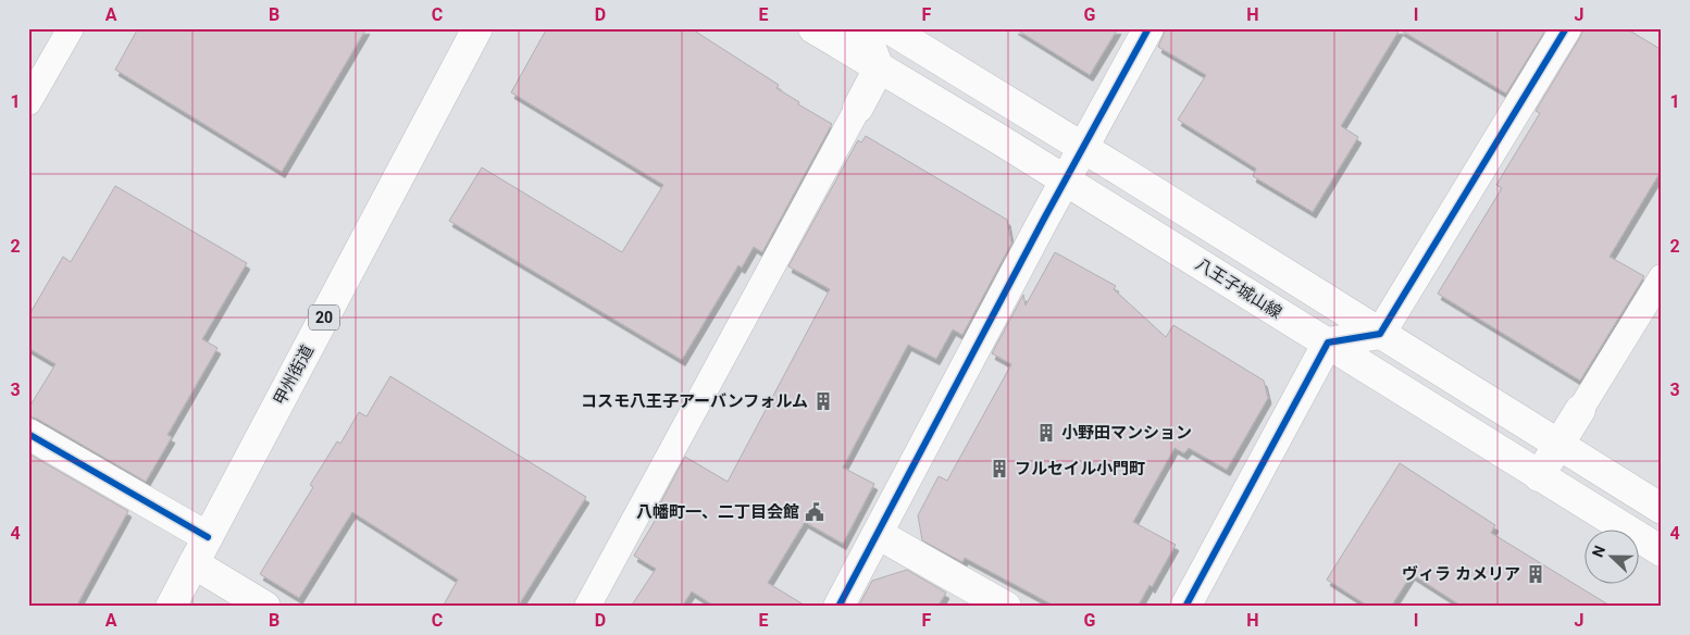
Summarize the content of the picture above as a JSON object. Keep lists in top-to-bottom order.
{
  "streets": {
    "main road": ["八王子城山線", "20", "甲州街道"]
  },
  "places": {
    "building": [
      "コスモ八王子アーバンフォルム",
      "小野田マンション",
      "フルセイル小門町",
      "ヴィラ カメリア"
    ],
    "public building": ["八幡町一、二丁目会館"]
  },
  "north": "left",
  "grid": {
    "columns": [
      "A",
      "B",
      "C",
      "D",
      "E",
      "F",
      "G",
      "H",
      "I",
      "J"
    ],
    "rows": [
      "1",
      "2",
      "3",
      "4"
    ]
  }
}
